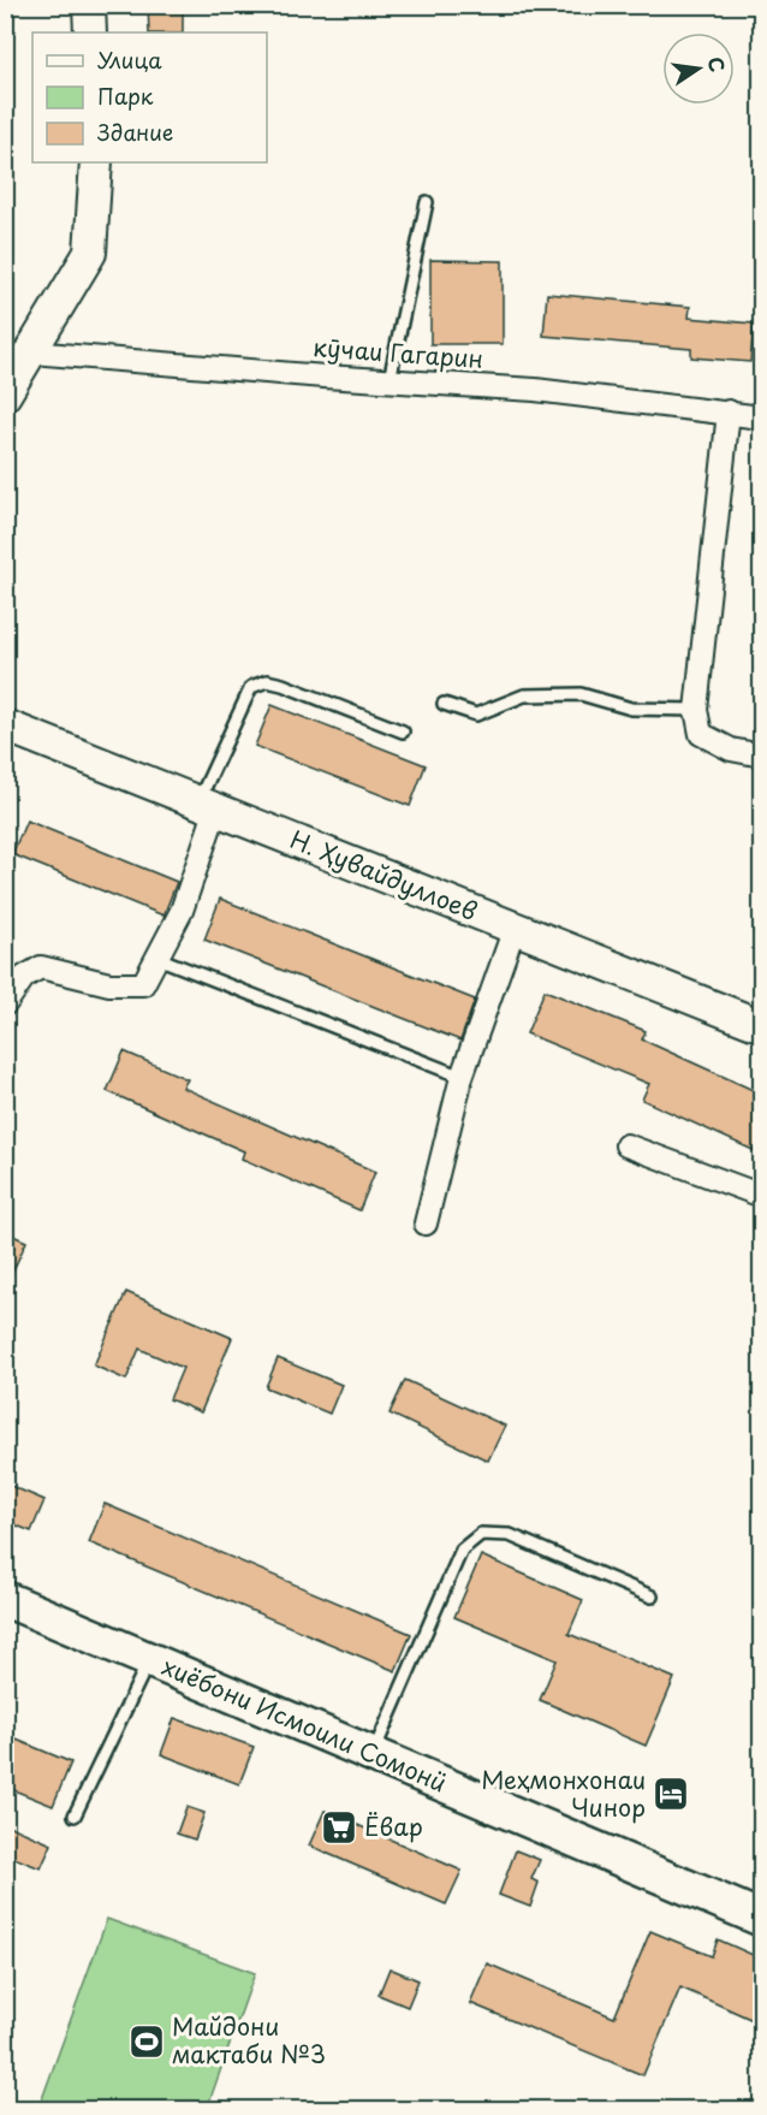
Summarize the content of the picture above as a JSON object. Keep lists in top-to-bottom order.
{
  "streets": {
    "main road": ["хиёбони Исмоили Сомонӣ"],
    "street": ["кӯчаи Гагарин", "Н. Ҳувайдуллоев"]
  },
  "places": {
    "hotel": ["Меҳмонхонаи Чинор"],
    "supermarket": ["Ёвар"],
    "sports": ["Майдони мактаби №3"]
  },
  "legend": ["Улица", "Парк", "Здание"],
  "north": "right"
}
